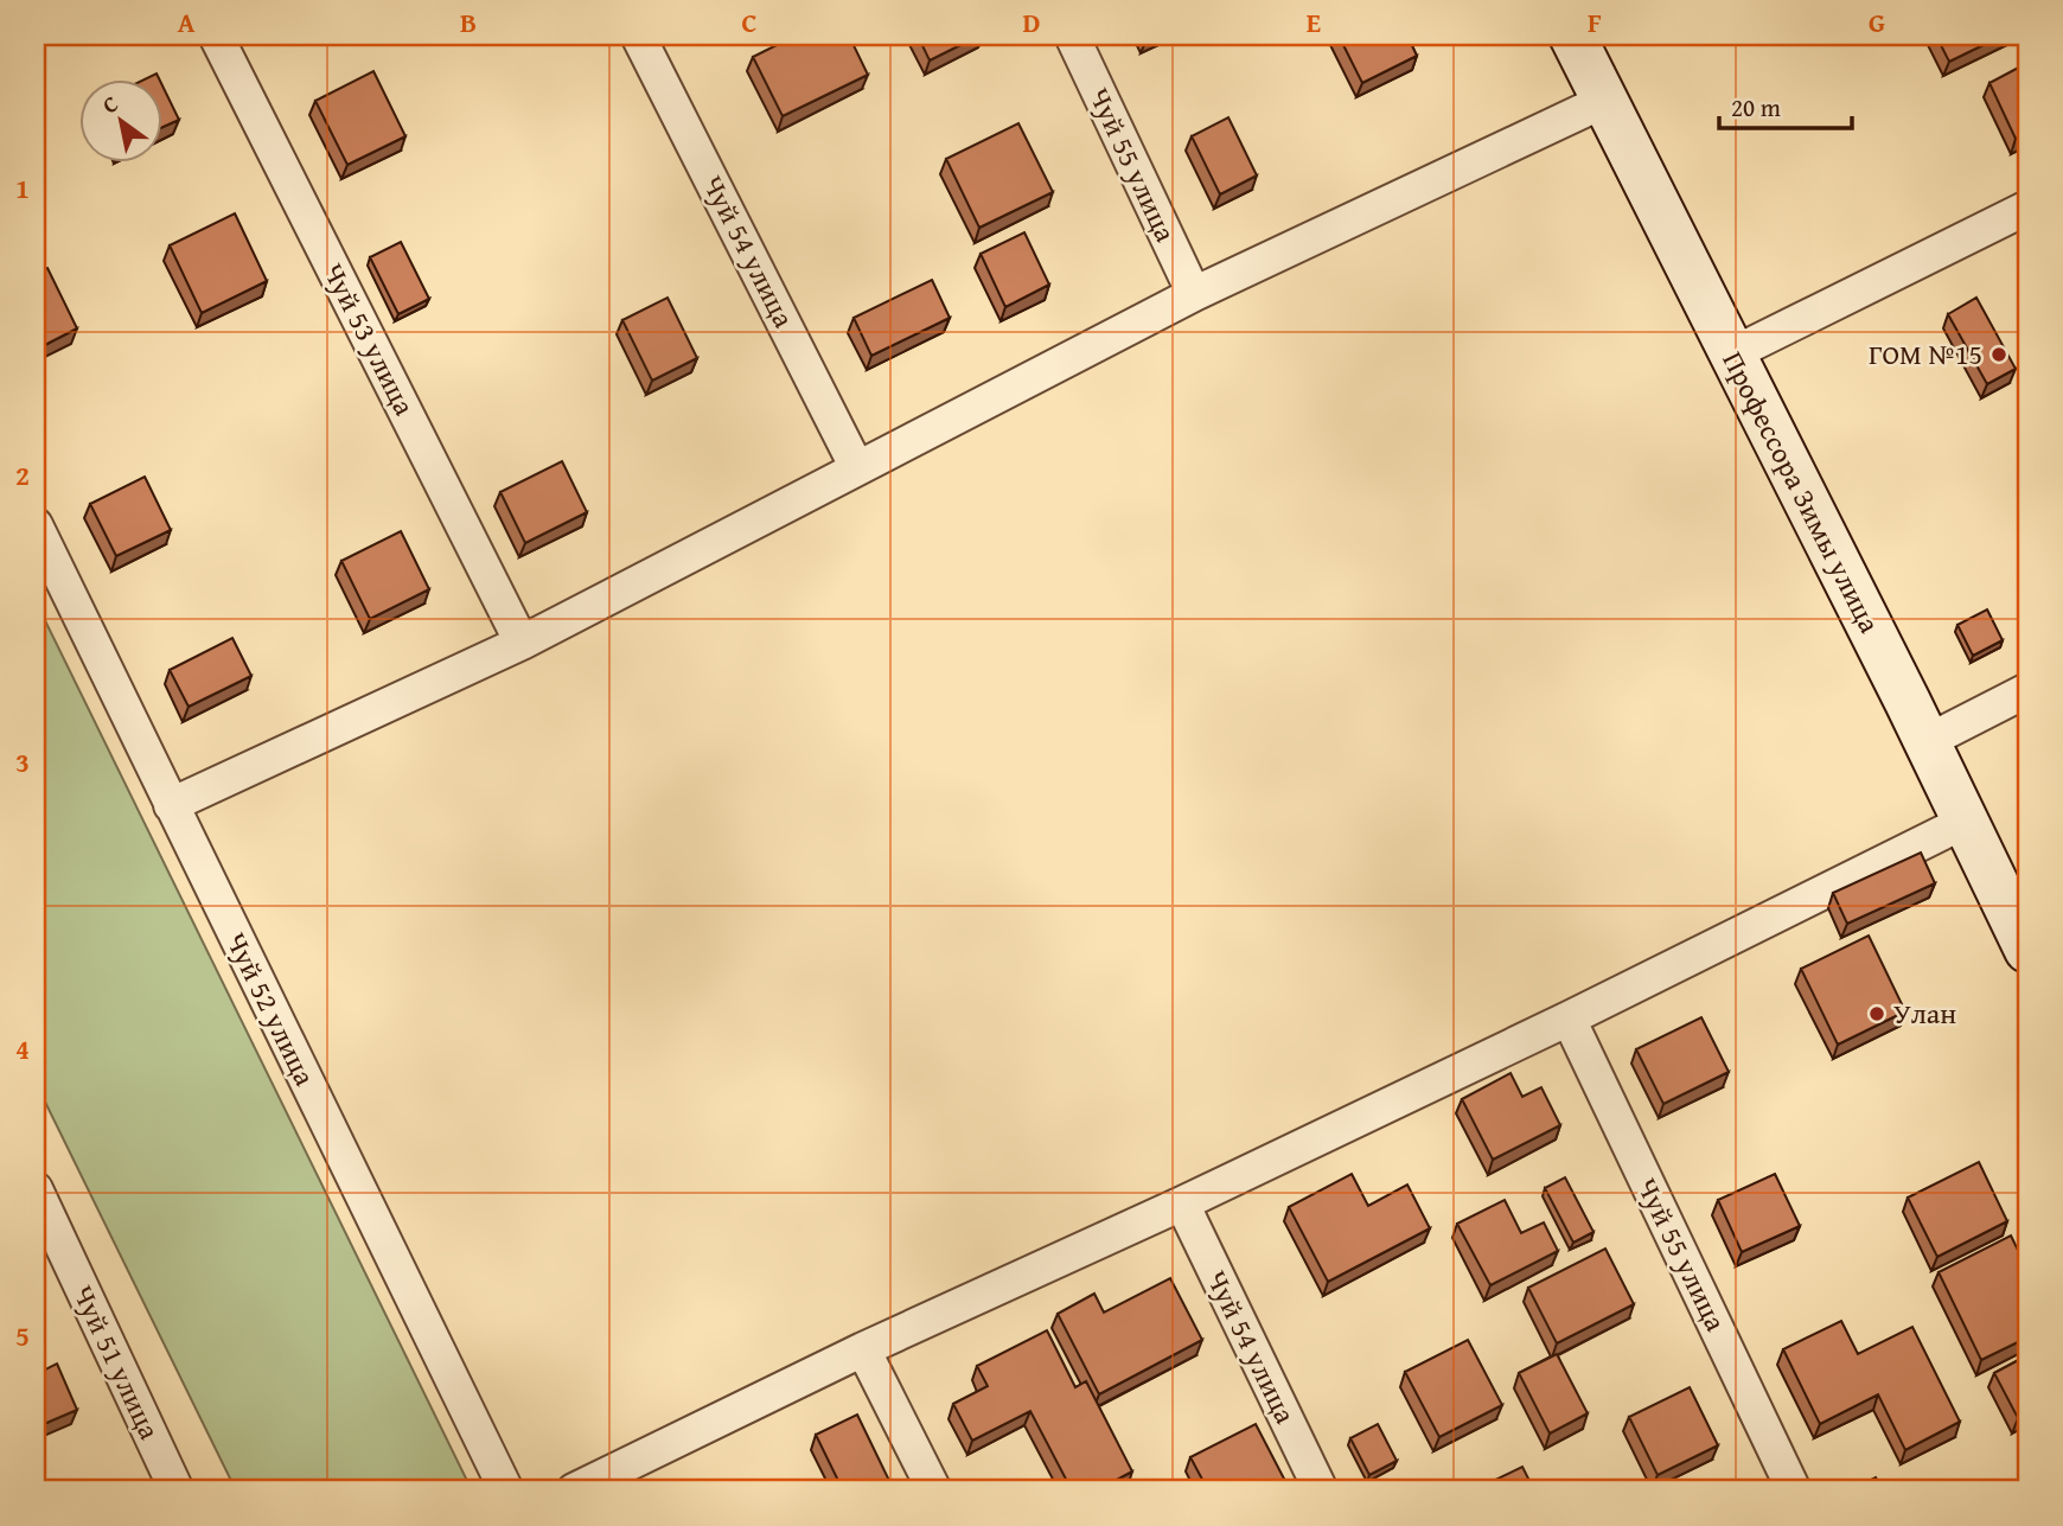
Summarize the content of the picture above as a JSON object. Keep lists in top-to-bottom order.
{
  "streets": {
    "street": [
      "Чуй 55 улица",
      "Чуй 54 улица",
      "Чуй 53 улица",
      "Профессора Зимы улица",
      "Чуй 52 улица",
      "Чуй 51 улица"
    ]
  },
  "places": ["ГОМ №15", "Улан"],
  "scale_bar": "20 m",
  "north": "top left",
  "grid": {
    "columns": [
      "A",
      "B",
      "C",
      "D",
      "E",
      "F",
      "G"
    ],
    "rows": [
      "1",
      "2",
      "3",
      "4",
      "5"
    ]
  }
}
